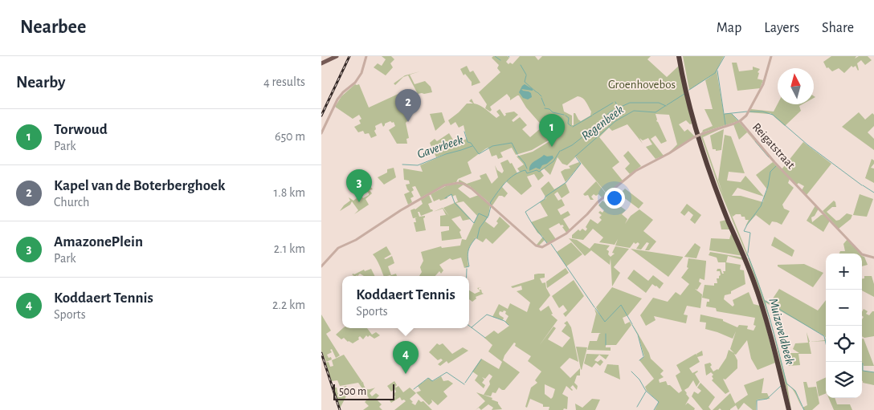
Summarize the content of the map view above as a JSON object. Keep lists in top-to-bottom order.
{
  "streets": {
    "street": ["Reigatstraat"]
  },
  "water": ["Regenbeek", "Gaverbeek", "Muizeveldbeek"],
  "parks": ["Groenhovebos"],
  "scale_bar": "500 m",
  "north": "top",
  "page": {
    "header": "Nearbee",
    "nav": ["Map", "Layers", "Share"],
    "heading": ["Nearby", "4 results"],
    "pins": [
      "2",
      "1",
      "3",
      "4"
    ],
    "list": [
      {
        "mark": "1",
        "name": "Torwoud",
        "note": "Park",
        "value": "650 m"
      },
      {
        "mark": "2",
        "name": "Kapel van de Boterberghoek",
        "note": "Church",
        "value": "1.8 km"
      },
      {
        "mark": "3",
        "name": "AmazonePlein",
        "note": "Park",
        "value": "2.1 km"
      },
      {
        "mark": "4",
        "name": "Koddaert Tennis",
        "note": "Sports",
        "value": "2.2 km"
      }
    ],
    "map_buttons": ["+", "−"],
    "popup": ["Koddaert Tennis", "Sports"],
    "scale": "500 m"
  }
}
